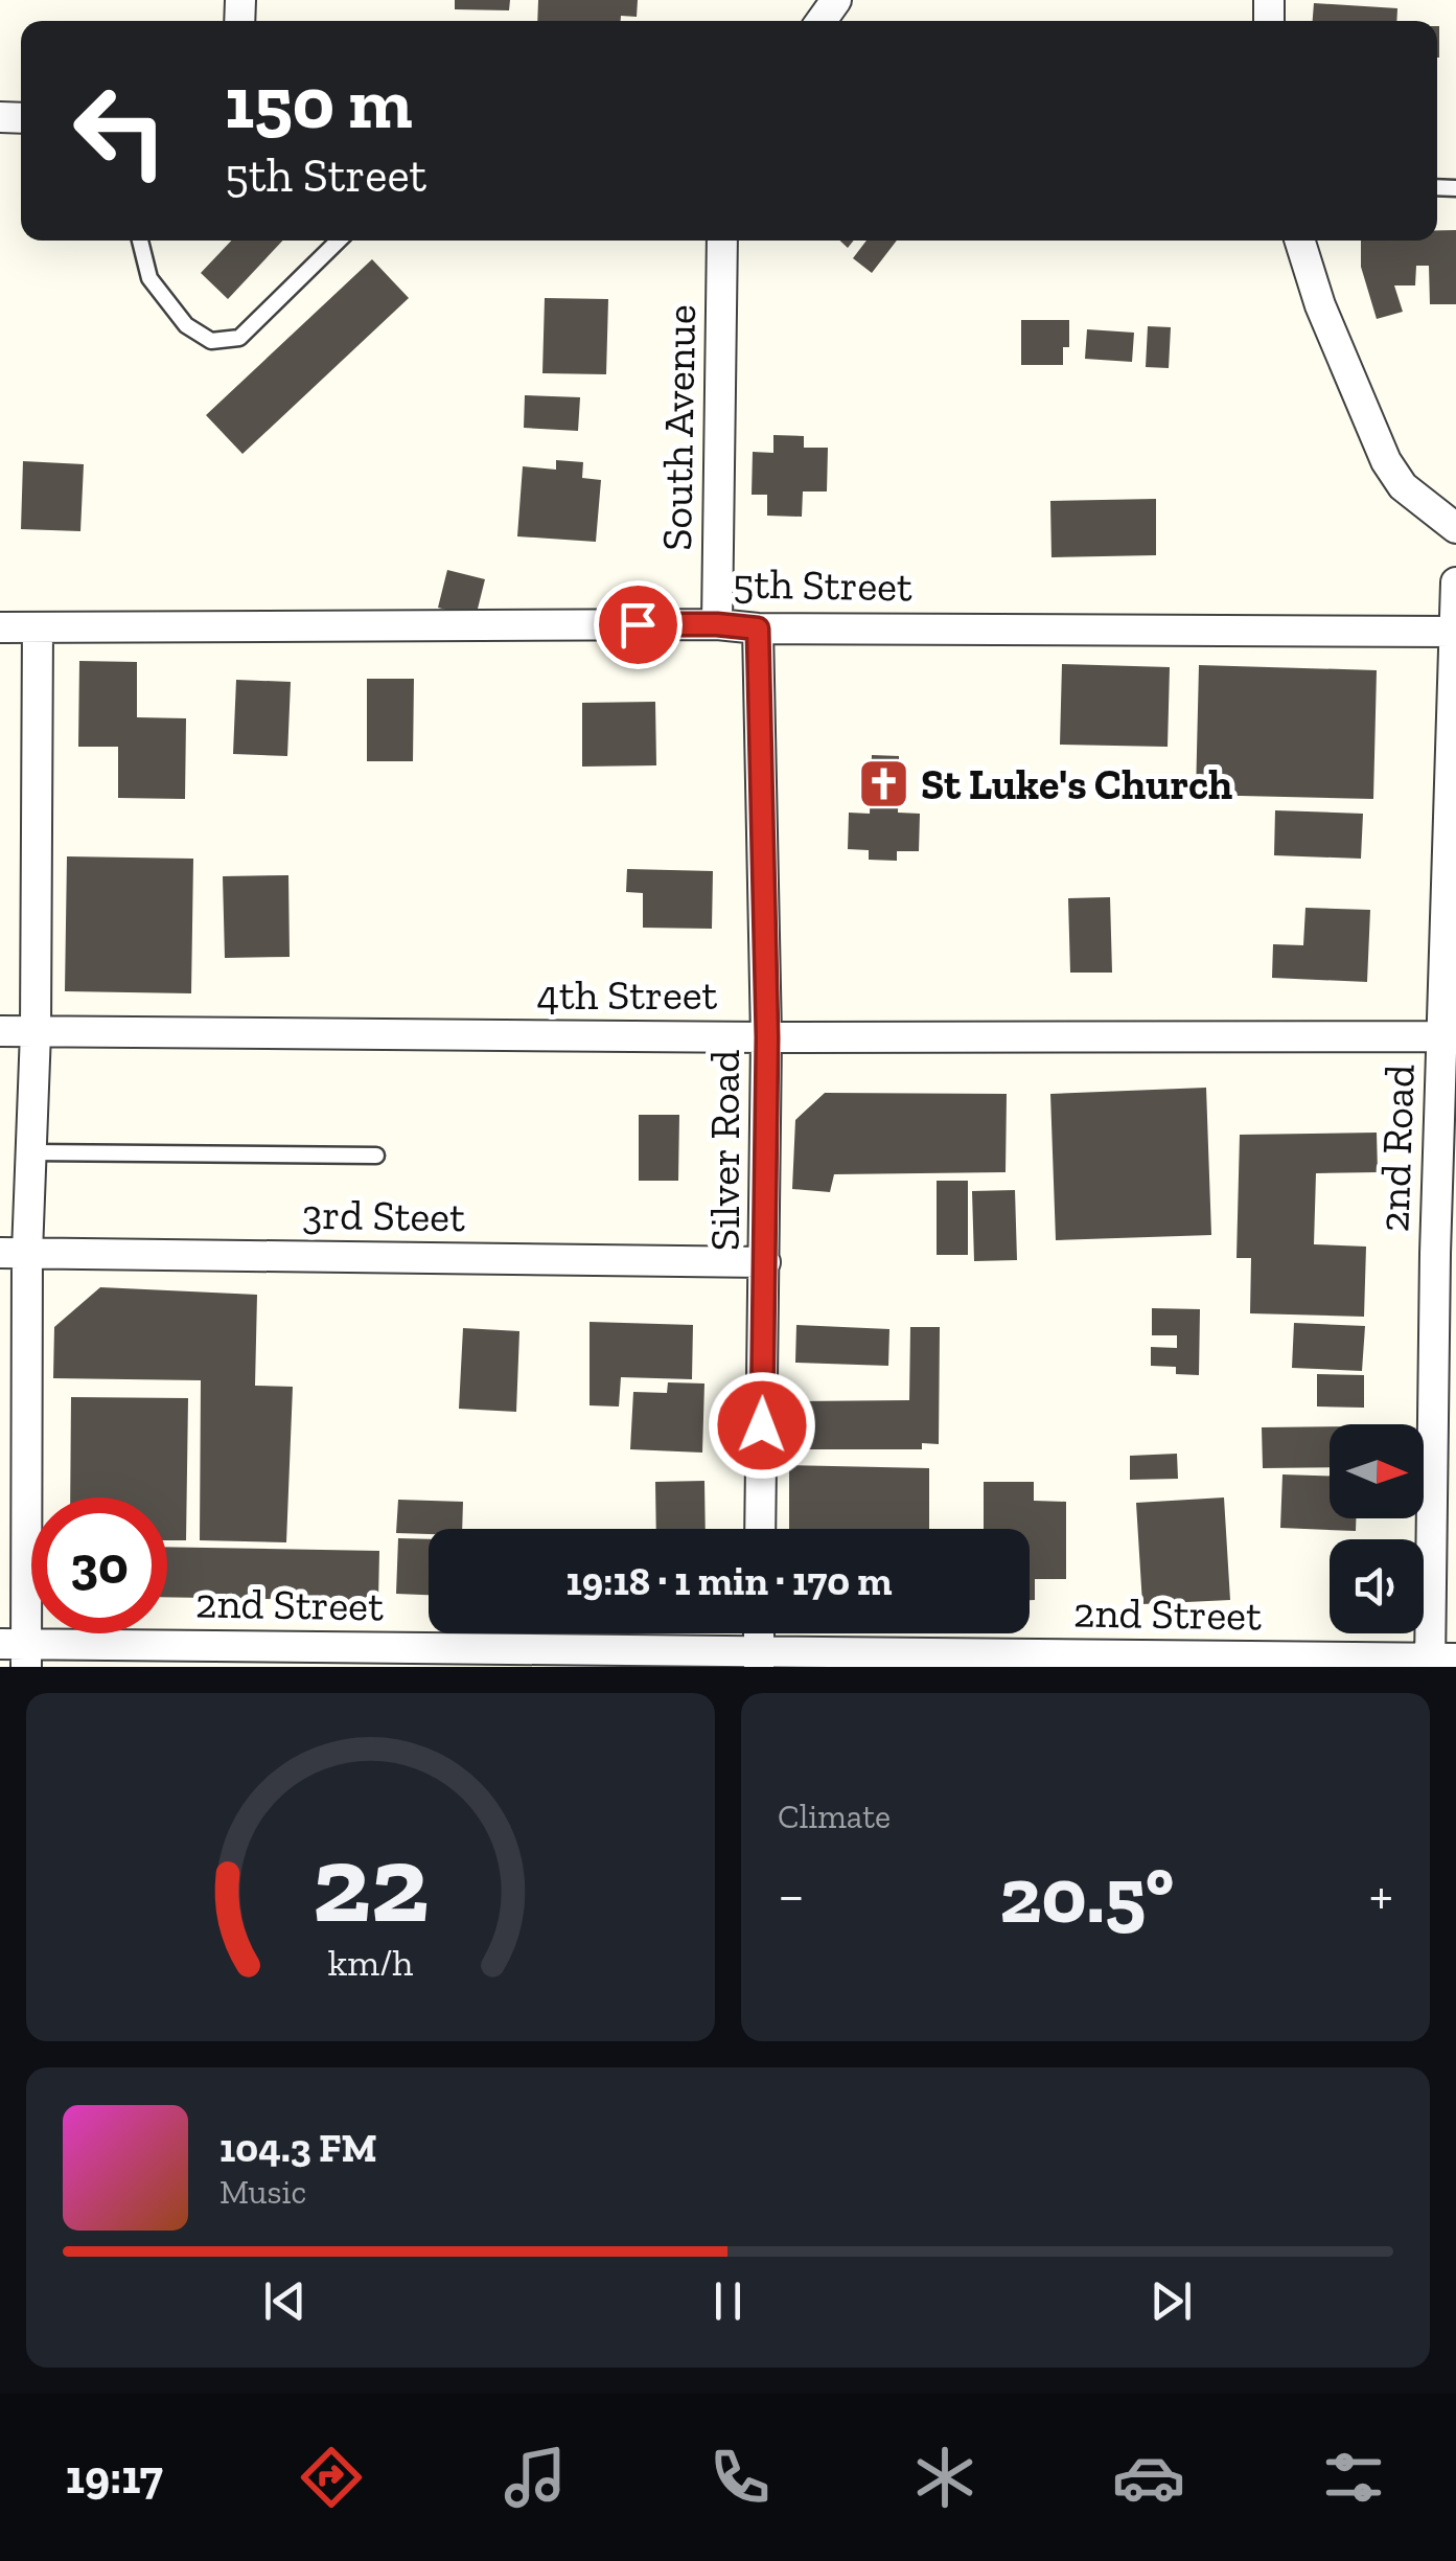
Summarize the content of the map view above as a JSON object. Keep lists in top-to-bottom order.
{
  "streets": {
    "street": [
      "South Avenue",
      "5th Street",
      "4th Street",
      "2nd Road",
      "Silver Road",
      "3rd Steet",
      "2nd Street"
    ]
  },
  "crossings": [
    ["South Avenue", "5th Street"],
    ["5th Street", "2nd Road"],
    ["5th Street", "Silver Road"],
    ["4th Street", "2nd Road"],
    ["4th Street", "Silver Road"],
    ["2nd Road", "2nd Street"],
    ["Silver Road", "3rd Steet"]
  ],
  "places": {
    "church": ["St Luke's Church"]
  },
  "north": "right",
  "page": {
    "turn": ["150 m", "5th Street"],
    "limit": "30",
    "trip": "19:18 · 1 min · 170 m",
    "tile": "Climate",
    "heat": ["−", "20.5°", "+"],
    "song": ["104.3 FM", "Music"],
    "tabs": "19:17",
    "gauge": ["22", "km/h"]
  }
}
